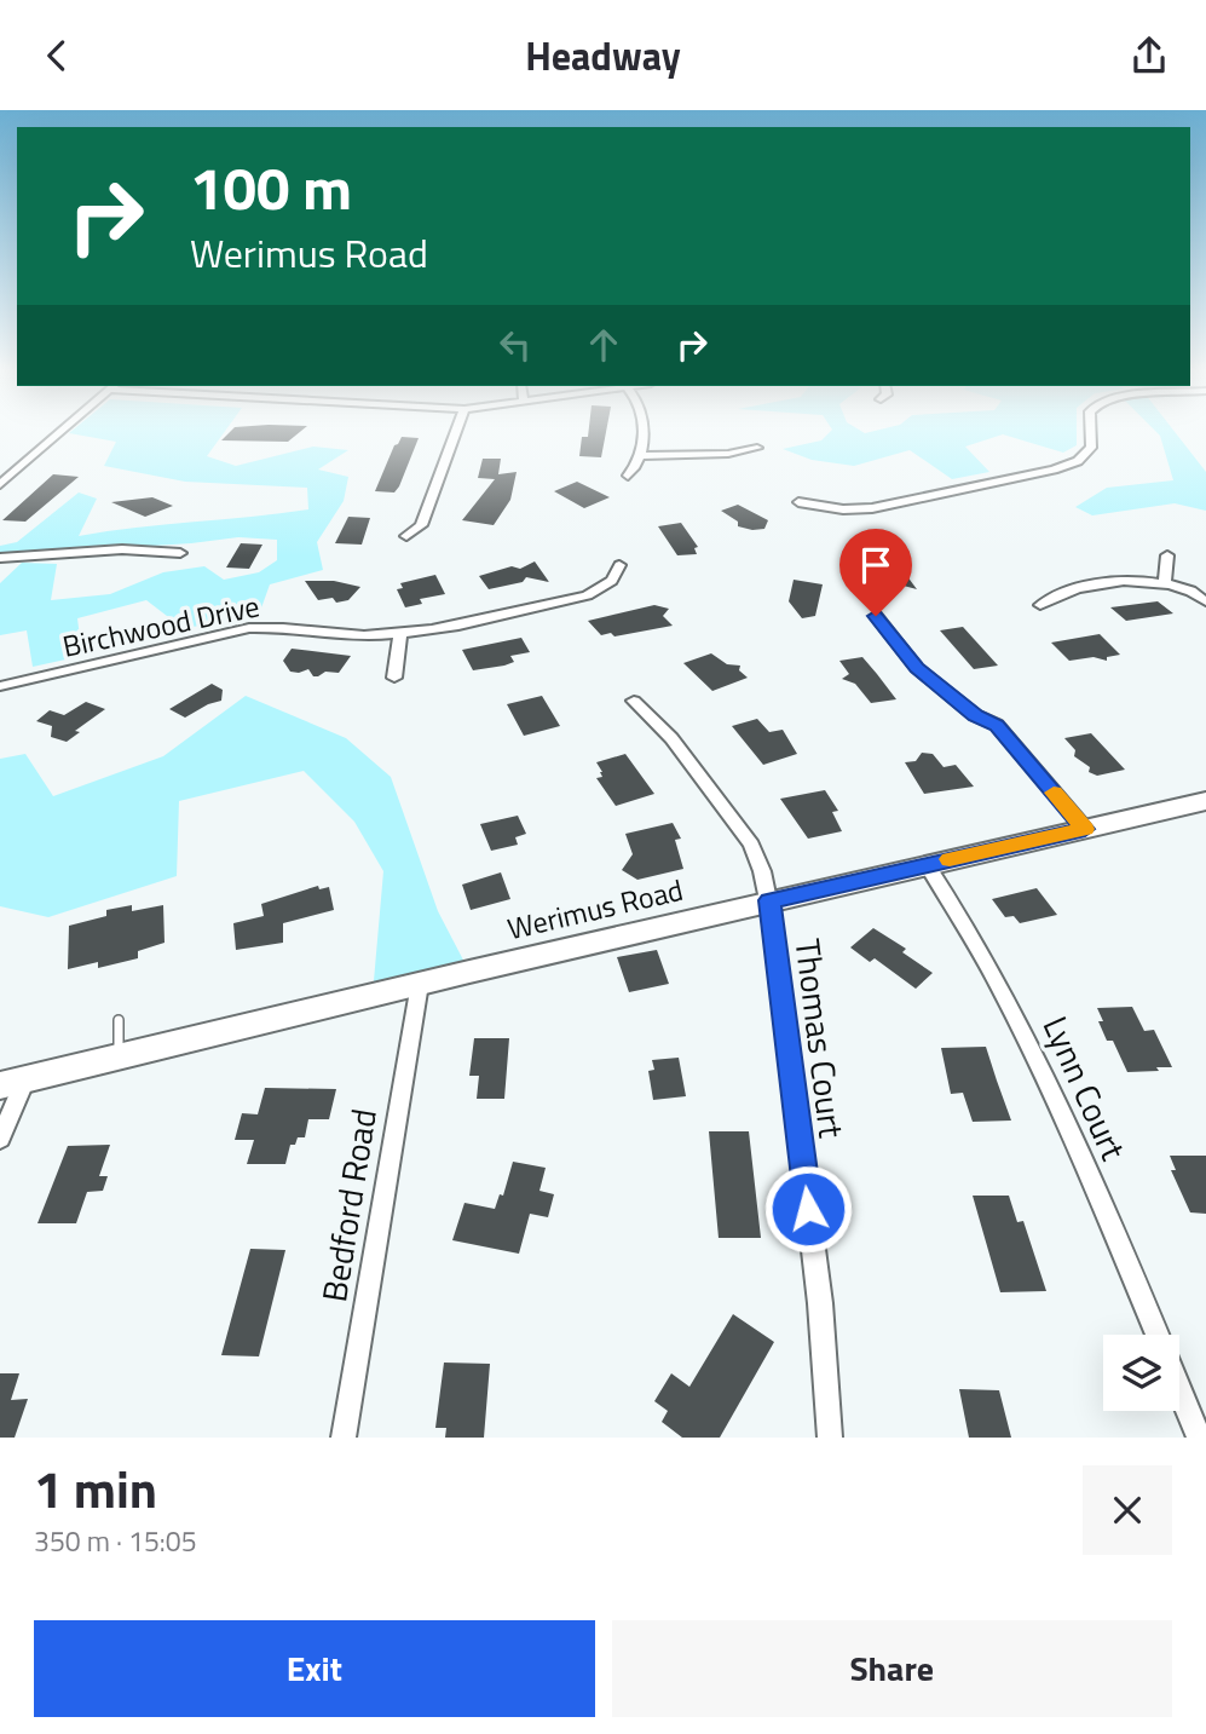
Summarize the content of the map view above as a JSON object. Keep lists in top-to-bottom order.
{
  "streets": {
    "main road": ["Werimus Road"],
    "street": [
      "Birchwood Drive",
      "Thomas Court",
      "Lynn Court",
      "Bedford Road"
    ]
  },
  "crossings": [
    ["Werimus Road", "Thomas Court"],
    ["Werimus Road", "Lynn Court"],
    ["Werimus Road", "Bedford Road"]
  ],
  "page": {
    "header": "Headway",
    "turn": ["100 m", "Werimus Road"],
    "heading": ["1 min", "350 m · 15:05"],
    "buttons": ["Exit", "Share"]
  }
}
